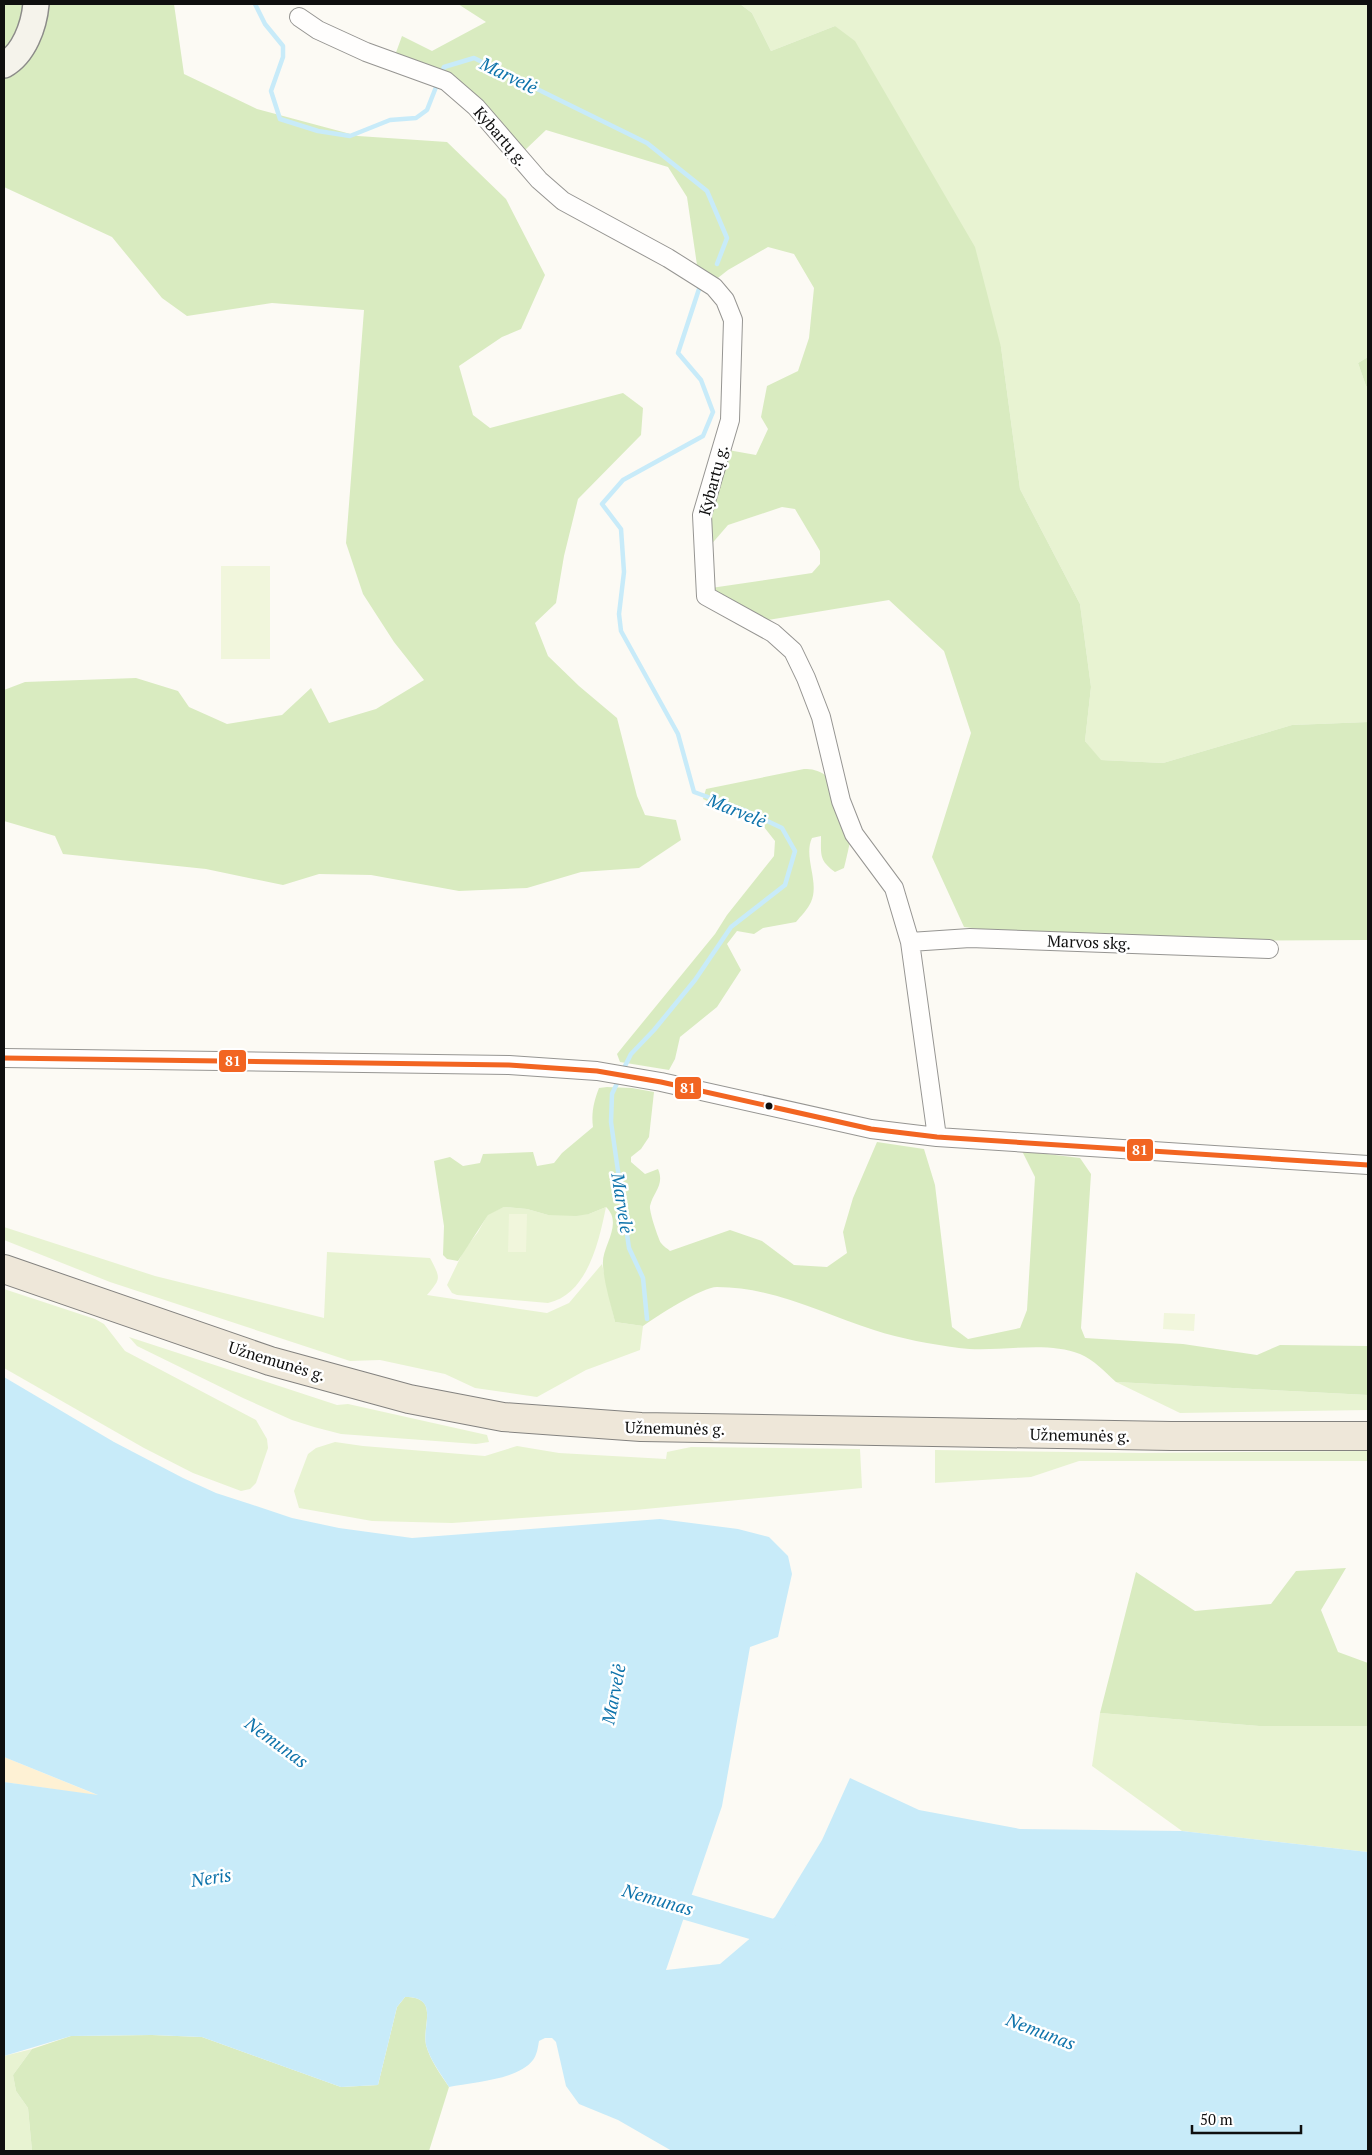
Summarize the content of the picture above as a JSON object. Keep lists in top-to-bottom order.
{
  "streets": {
    "main road": ["Užnemunės g."],
    "street": ["Kybartų g.", "Marvos skg."]
  },
  "crossings": [
    ["Kybartų g.", "Marvos skg."]
  ],
  "water": ["Marvelė", "Nemunas", "Neris"],
  "lines": ["transit line 81"],
  "scale_bar": "50 m"
}
